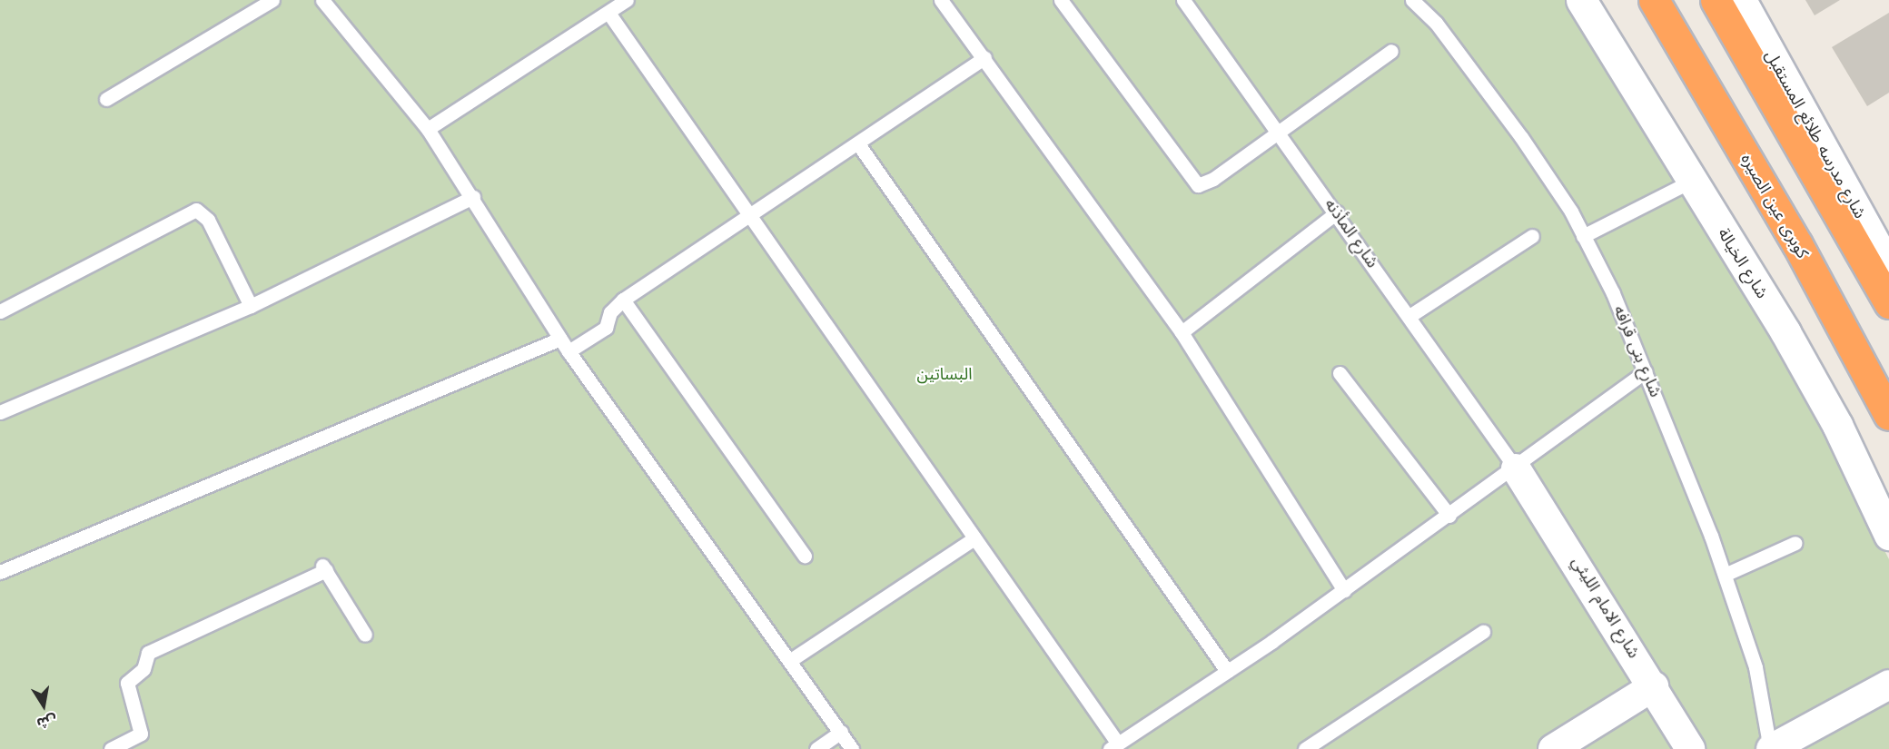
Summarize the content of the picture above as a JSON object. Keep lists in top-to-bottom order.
{
  "streets": {
    "highway": ["كوبرى عين الصيره"],
    "street": ["شارع مدرسه طلائع المستقبل", "شارع الخيالة", "شارع الامام الليثي"],
    "lane": ["شارع المأذنه", "شارع بنى قرافه"]
  },
  "crossings": [
    ["شارع المأذنه", "شارع الامام الليثي"]
  ],
  "parks": ["البساتين"],
  "north": "bottom"
}
